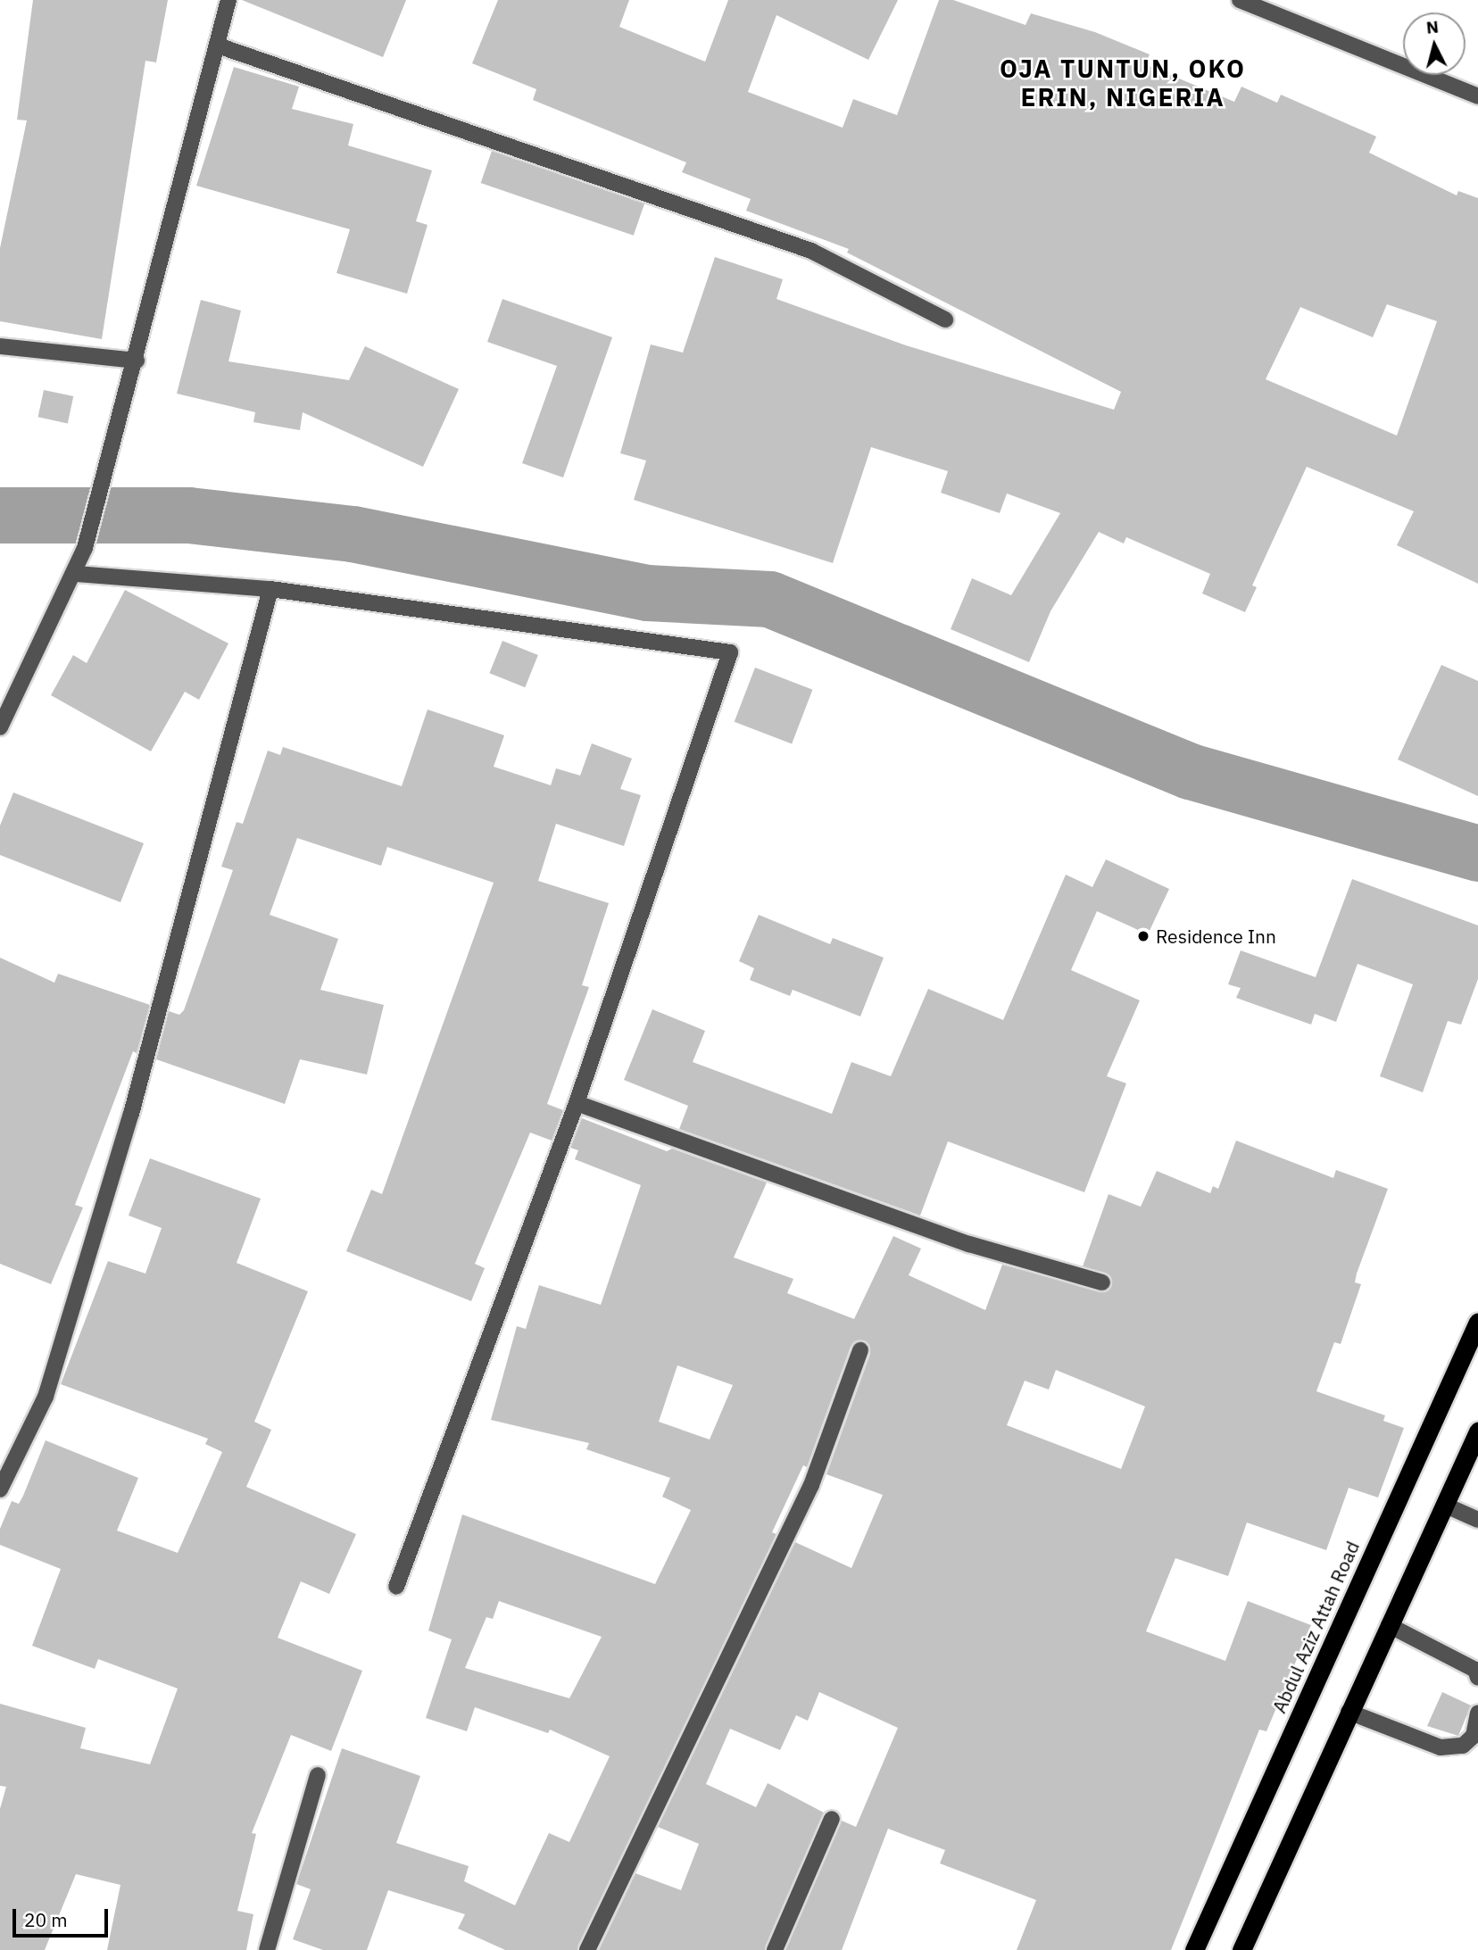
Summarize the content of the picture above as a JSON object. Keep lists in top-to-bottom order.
{
  "streets": {
    "highway": ["Abdul Aziz Attah Road"]
  },
  "districts": ["OJA TUNTUN, OKO ERIN, NIGERIA"],
  "places": ["Residence Inn"],
  "scale_bar": "20 m",
  "north": "top"
}
